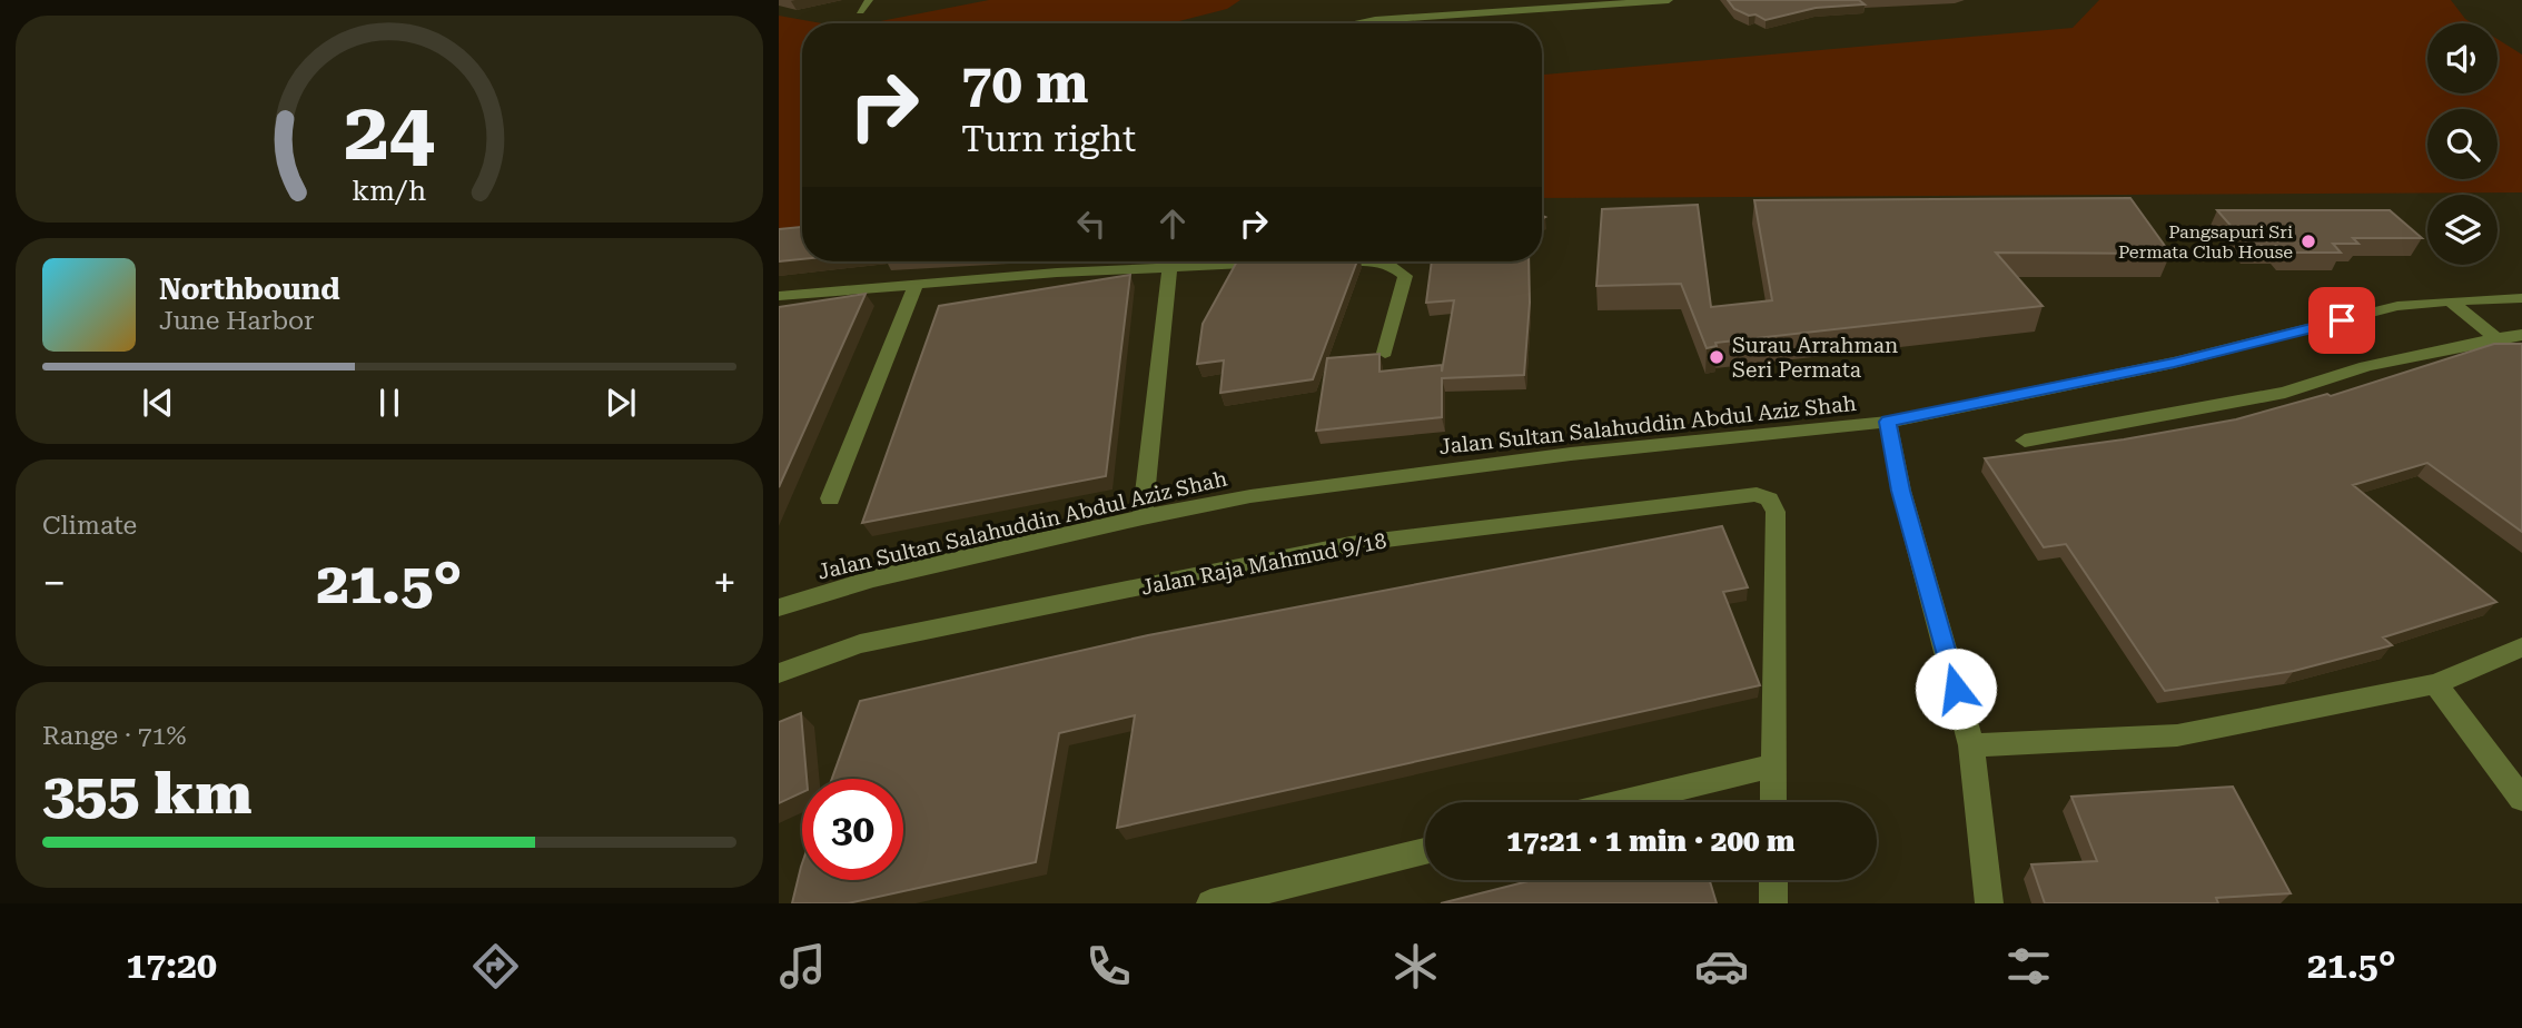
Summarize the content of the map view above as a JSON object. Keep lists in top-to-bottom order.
{
  "streets": {
    "street": ["Jalan Sultan Salahuddin Abdul Aziz Shah", "Jalan Raja Mahmud 9/18"]
  },
  "places": ["Pangsapuri Sri Permata Club House", "Surau Arrahman Seri Permata"],
  "page": {
    "turn": ["70 m", "Turn right"],
    "song": ["Northbound", "June Harbor"],
    "tile": [
      "Climate",
      ["Range · 71%", "355 km"]
    ],
    "heat": ["−", "21.5°", "+"],
    "limit": "30",
    "trip": "17:21 · 1 min · 200 m",
    "tabs": ["17:20", "21.5°"],
    "gauge": ["24", "km/h"]
  }
}
